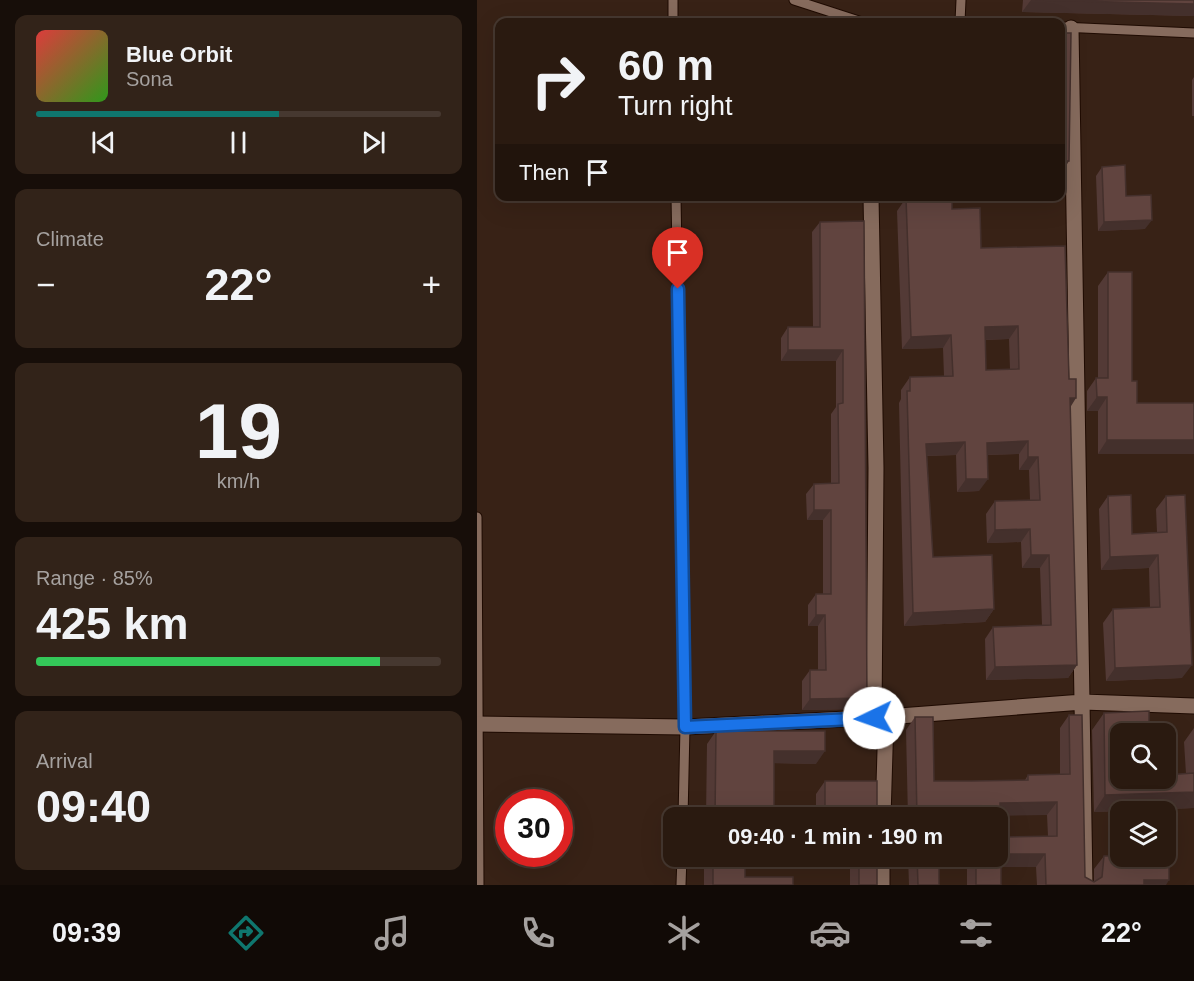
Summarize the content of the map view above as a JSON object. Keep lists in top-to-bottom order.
{
  "page": {
    "turn": ["60 m", "Turn right"],
    "song": ["Blue Orbit", "Sona"],
    "then": "Then",
    "tile": [
      "Climate",
      ["19", "km/h"],
      ["Range · 85%", "425 km"],
      ["Arrival", "09:40"]
    ],
    "heat": ["−", "22°", "+"],
    "limit": "30",
    "trip": "09:40 · 1 min · 190 m",
    "tabs": ["09:39", "22°"]
  }
}
